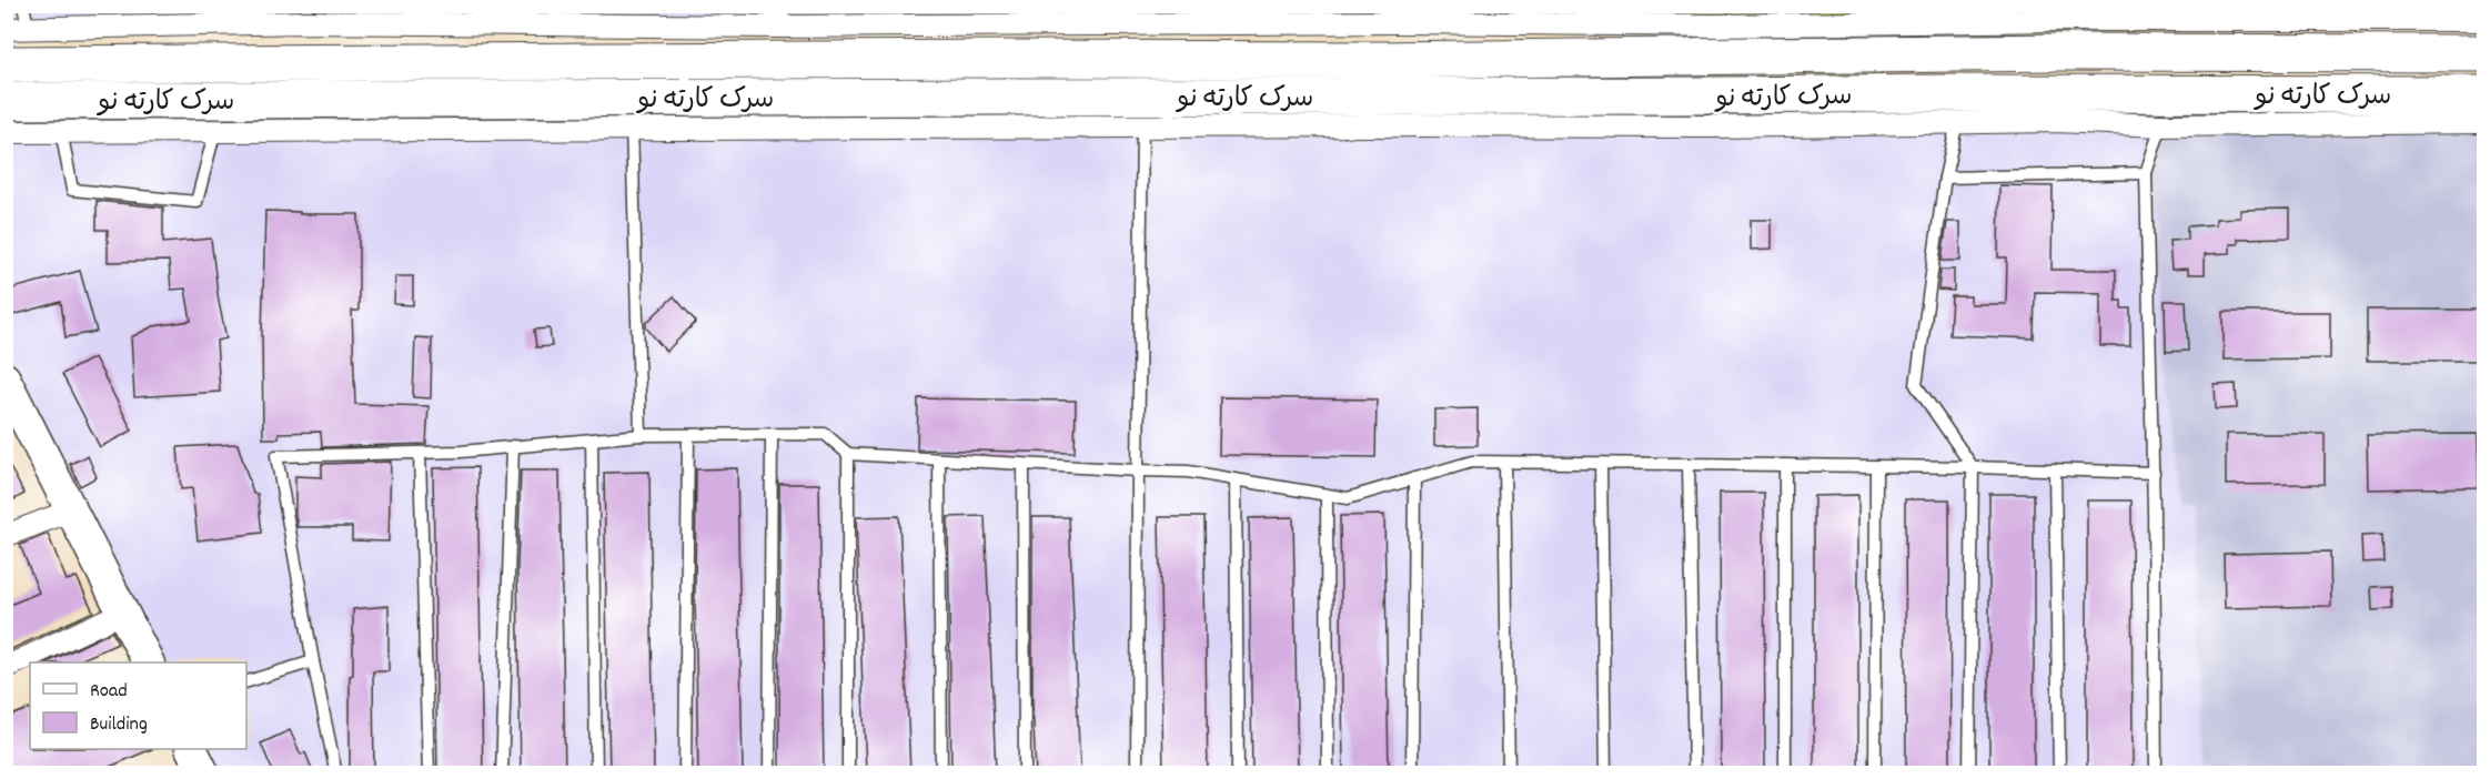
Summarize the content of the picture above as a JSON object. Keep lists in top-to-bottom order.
{
  "streets": {
    "highway": ["سرک کارته نو"]
  },
  "legend": ["Road", "Building"]
}
